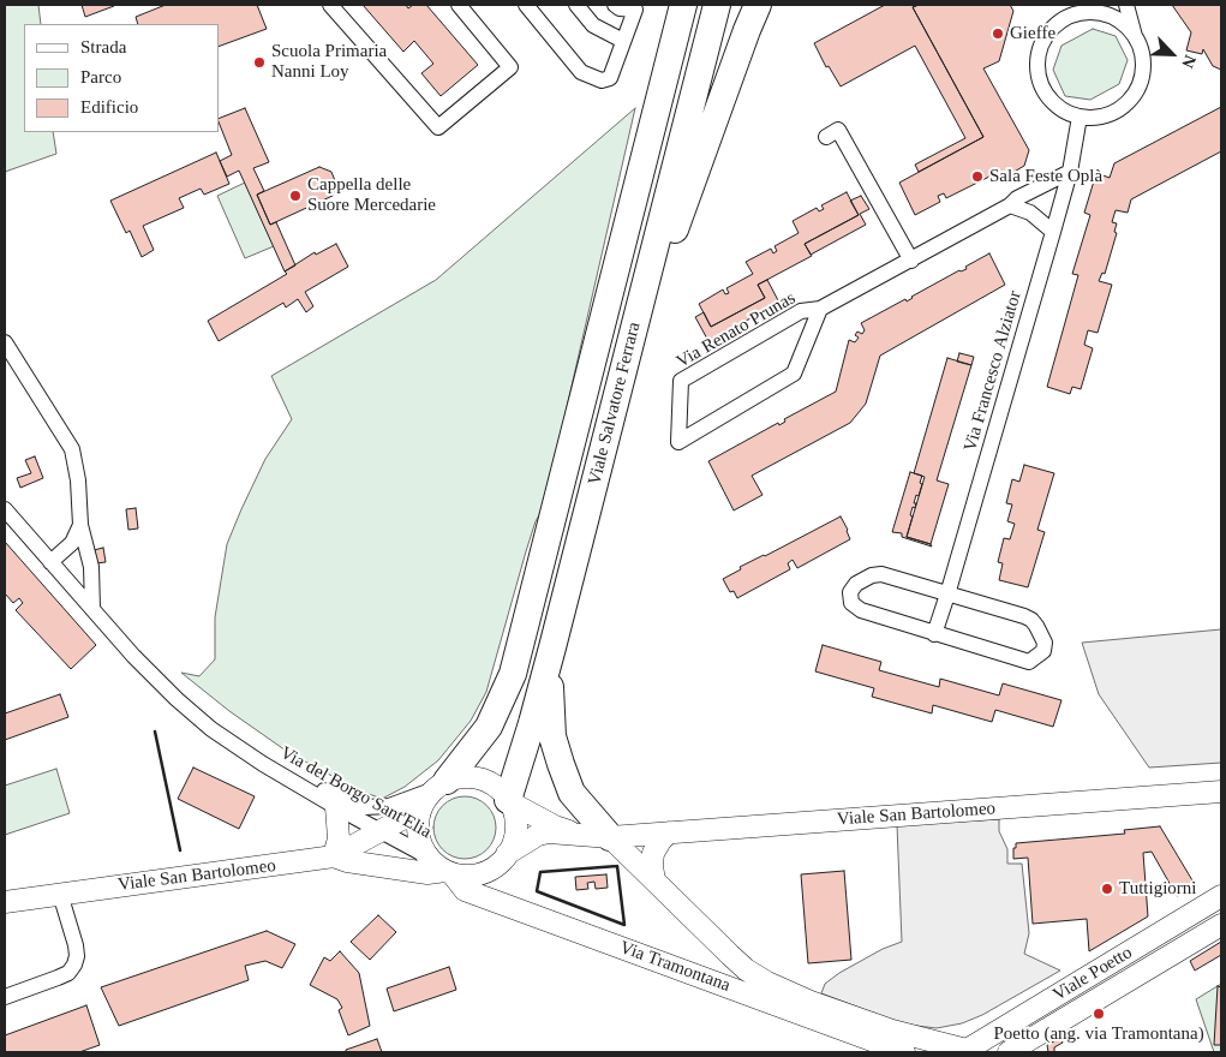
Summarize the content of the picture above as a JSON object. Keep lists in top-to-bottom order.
{
  "streets": {
    "highway": ["Viale Salvatore Ferrara"],
    "street": [
      "Via Renato Prunas",
      "Via Francesco Alziator",
      "Via del Borgo Sant'Elia",
      "Viale San Bartolomeo",
      "Via Tramontana",
      "Viale Poetto"
    ]
  },
  "crossings": [
    ["Via Renato Prunas", "Via Francesco Alziator"],
    ["Viale Salvatore Ferrara", "Via del Borgo Sant'Elia"],
    ["Viale Salvatore Ferrara", "Viale San Bartolomeo"],
    ["Viale Salvatore Ferrara", "Via Tramontana"],
    ["Via del Borgo Sant'Elia", "Viale San Bartolomeo"],
    ["Via del Borgo Sant'Elia", "Via Tramontana"],
    ["Viale San Bartolomeo", "Via Tramontana"],
    ["Via Tramontana", "Viale Poetto"]
  ],
  "places": [
    "Gieffe",
    "Scuola Primaria Nanni Loy",
    "Sala Feste Oplà",
    "Cappella delle Suore Mercedarie",
    "Tuttigiorni",
    "Poetto (ang. via Tramontana)"
  ],
  "legend": ["Strada", "Parco", "Edificio"],
  "north": "bottom right"
}
